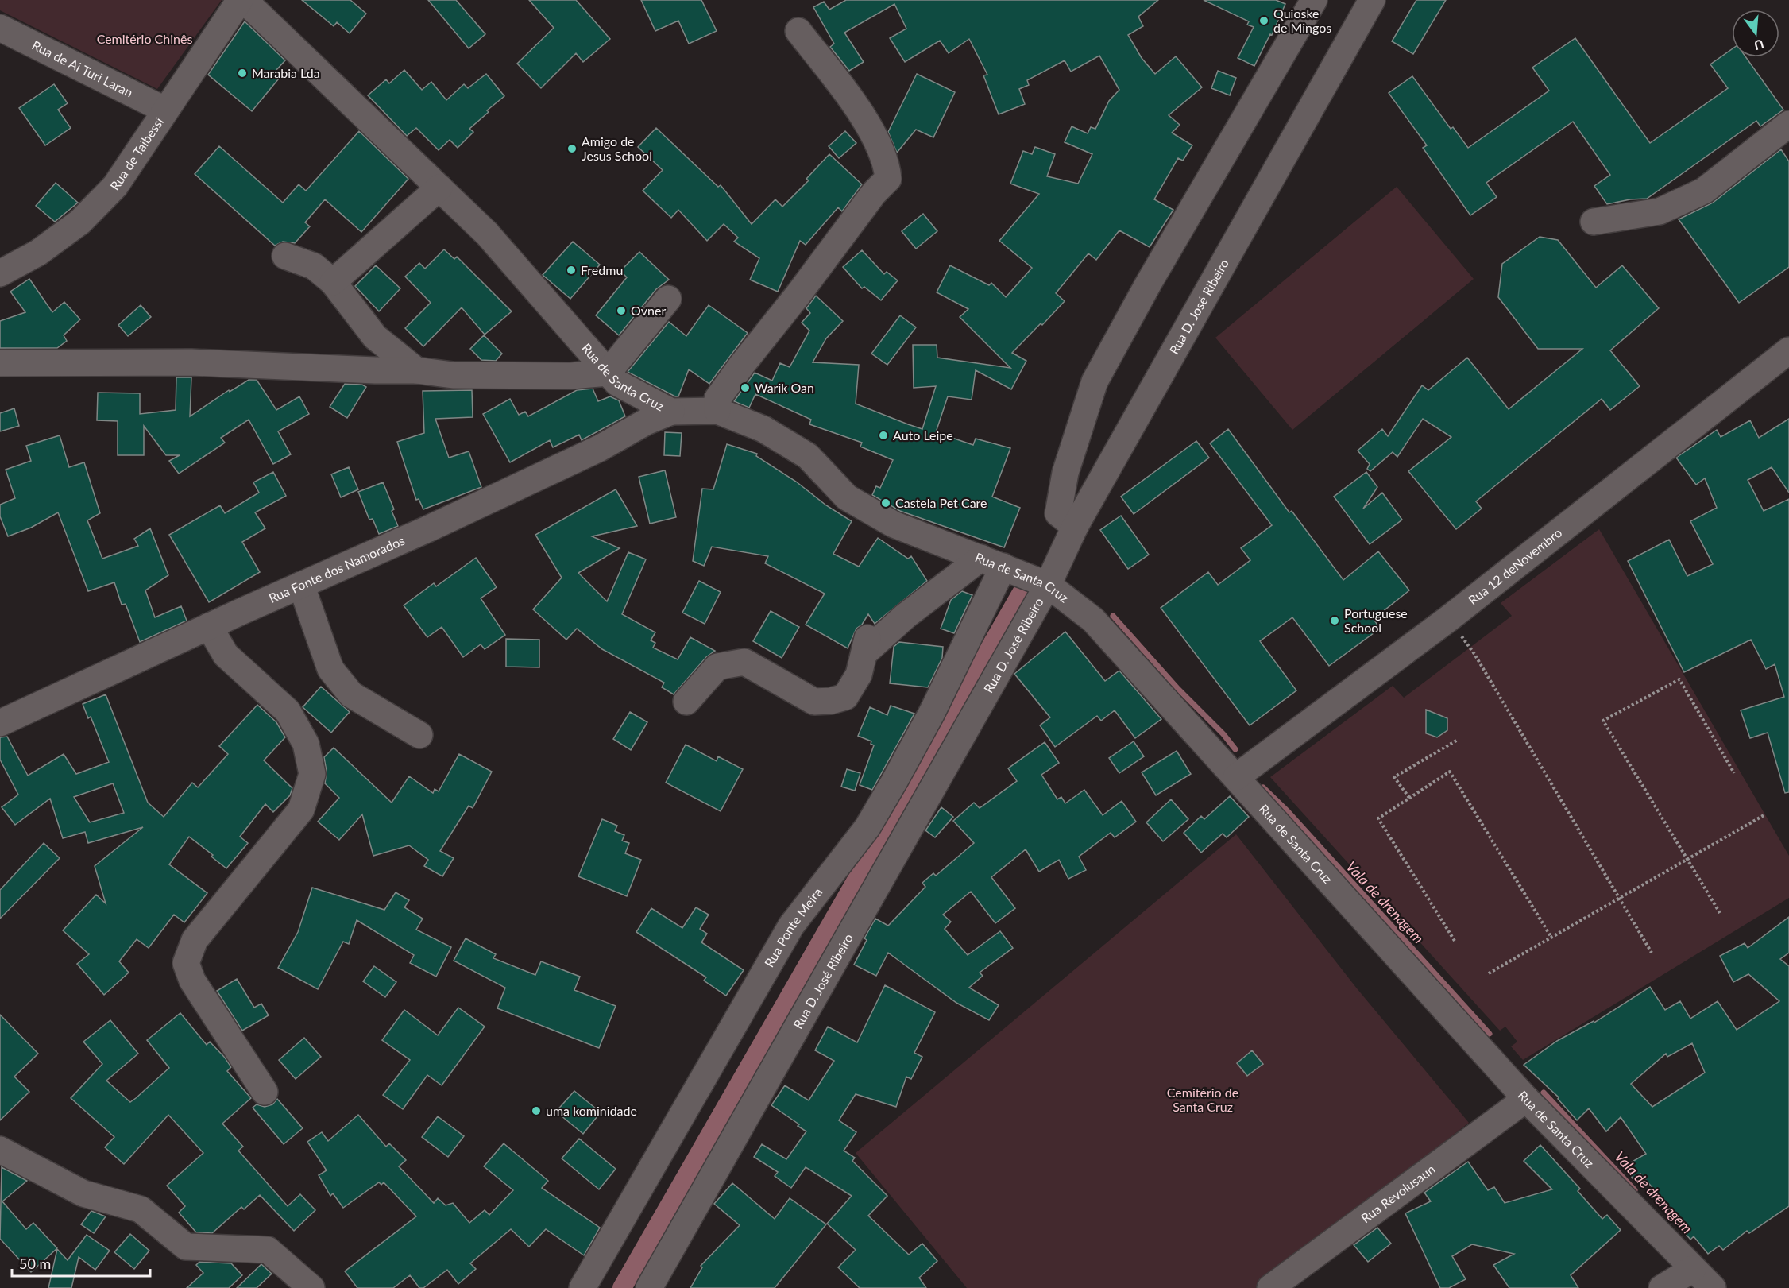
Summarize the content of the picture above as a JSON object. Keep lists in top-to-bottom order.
{
  "streets": {
    "street": [
      "Rua de Ai Turi Laran",
      "Rua de Taibessi",
      "Rua D. José Ribeiro",
      "Rua de Santa Cruz",
      "Rua 12 deNovembro",
      "Rua Fonte dos Namorados",
      "Rua Ponte Meira",
      "Rua Revolusaun"
    ]
  },
  "crossings": [
    ["Rua de Ai Turi Laran", "Rua de Taibessi"],
    ["Rua de Taibessi", "Rua de Santa Cruz"],
    ["Rua D. José Ribeiro", "Rua de Santa Cruz"],
    ["Rua de Santa Cruz", "Rua 12 deNovembro"],
    ["Rua de Santa Cruz", "Rua Fonte dos Namorados"],
    ["Rua de Santa Cruz", "Rua Ponte Meira"],
    ["Rua de Santa Cruz", "Rua Revolusaun"]
  ],
  "water": ["Vala de drenagem"],
  "parks": ["Cemitério Chinês", "Cemitério de Santa Cruz"],
  "places": [
    "Quioske de Mingos",
    "Marabia Lda",
    "Amigo de Jesus School",
    "Fredmu",
    "Ovner",
    "Warik Oan",
    "Auto Leipe",
    "Castela Pet Care",
    "Portuguese School",
    "uma kominidade"
  ],
  "scale_bar": "50 m",
  "north": "bottom"
}
